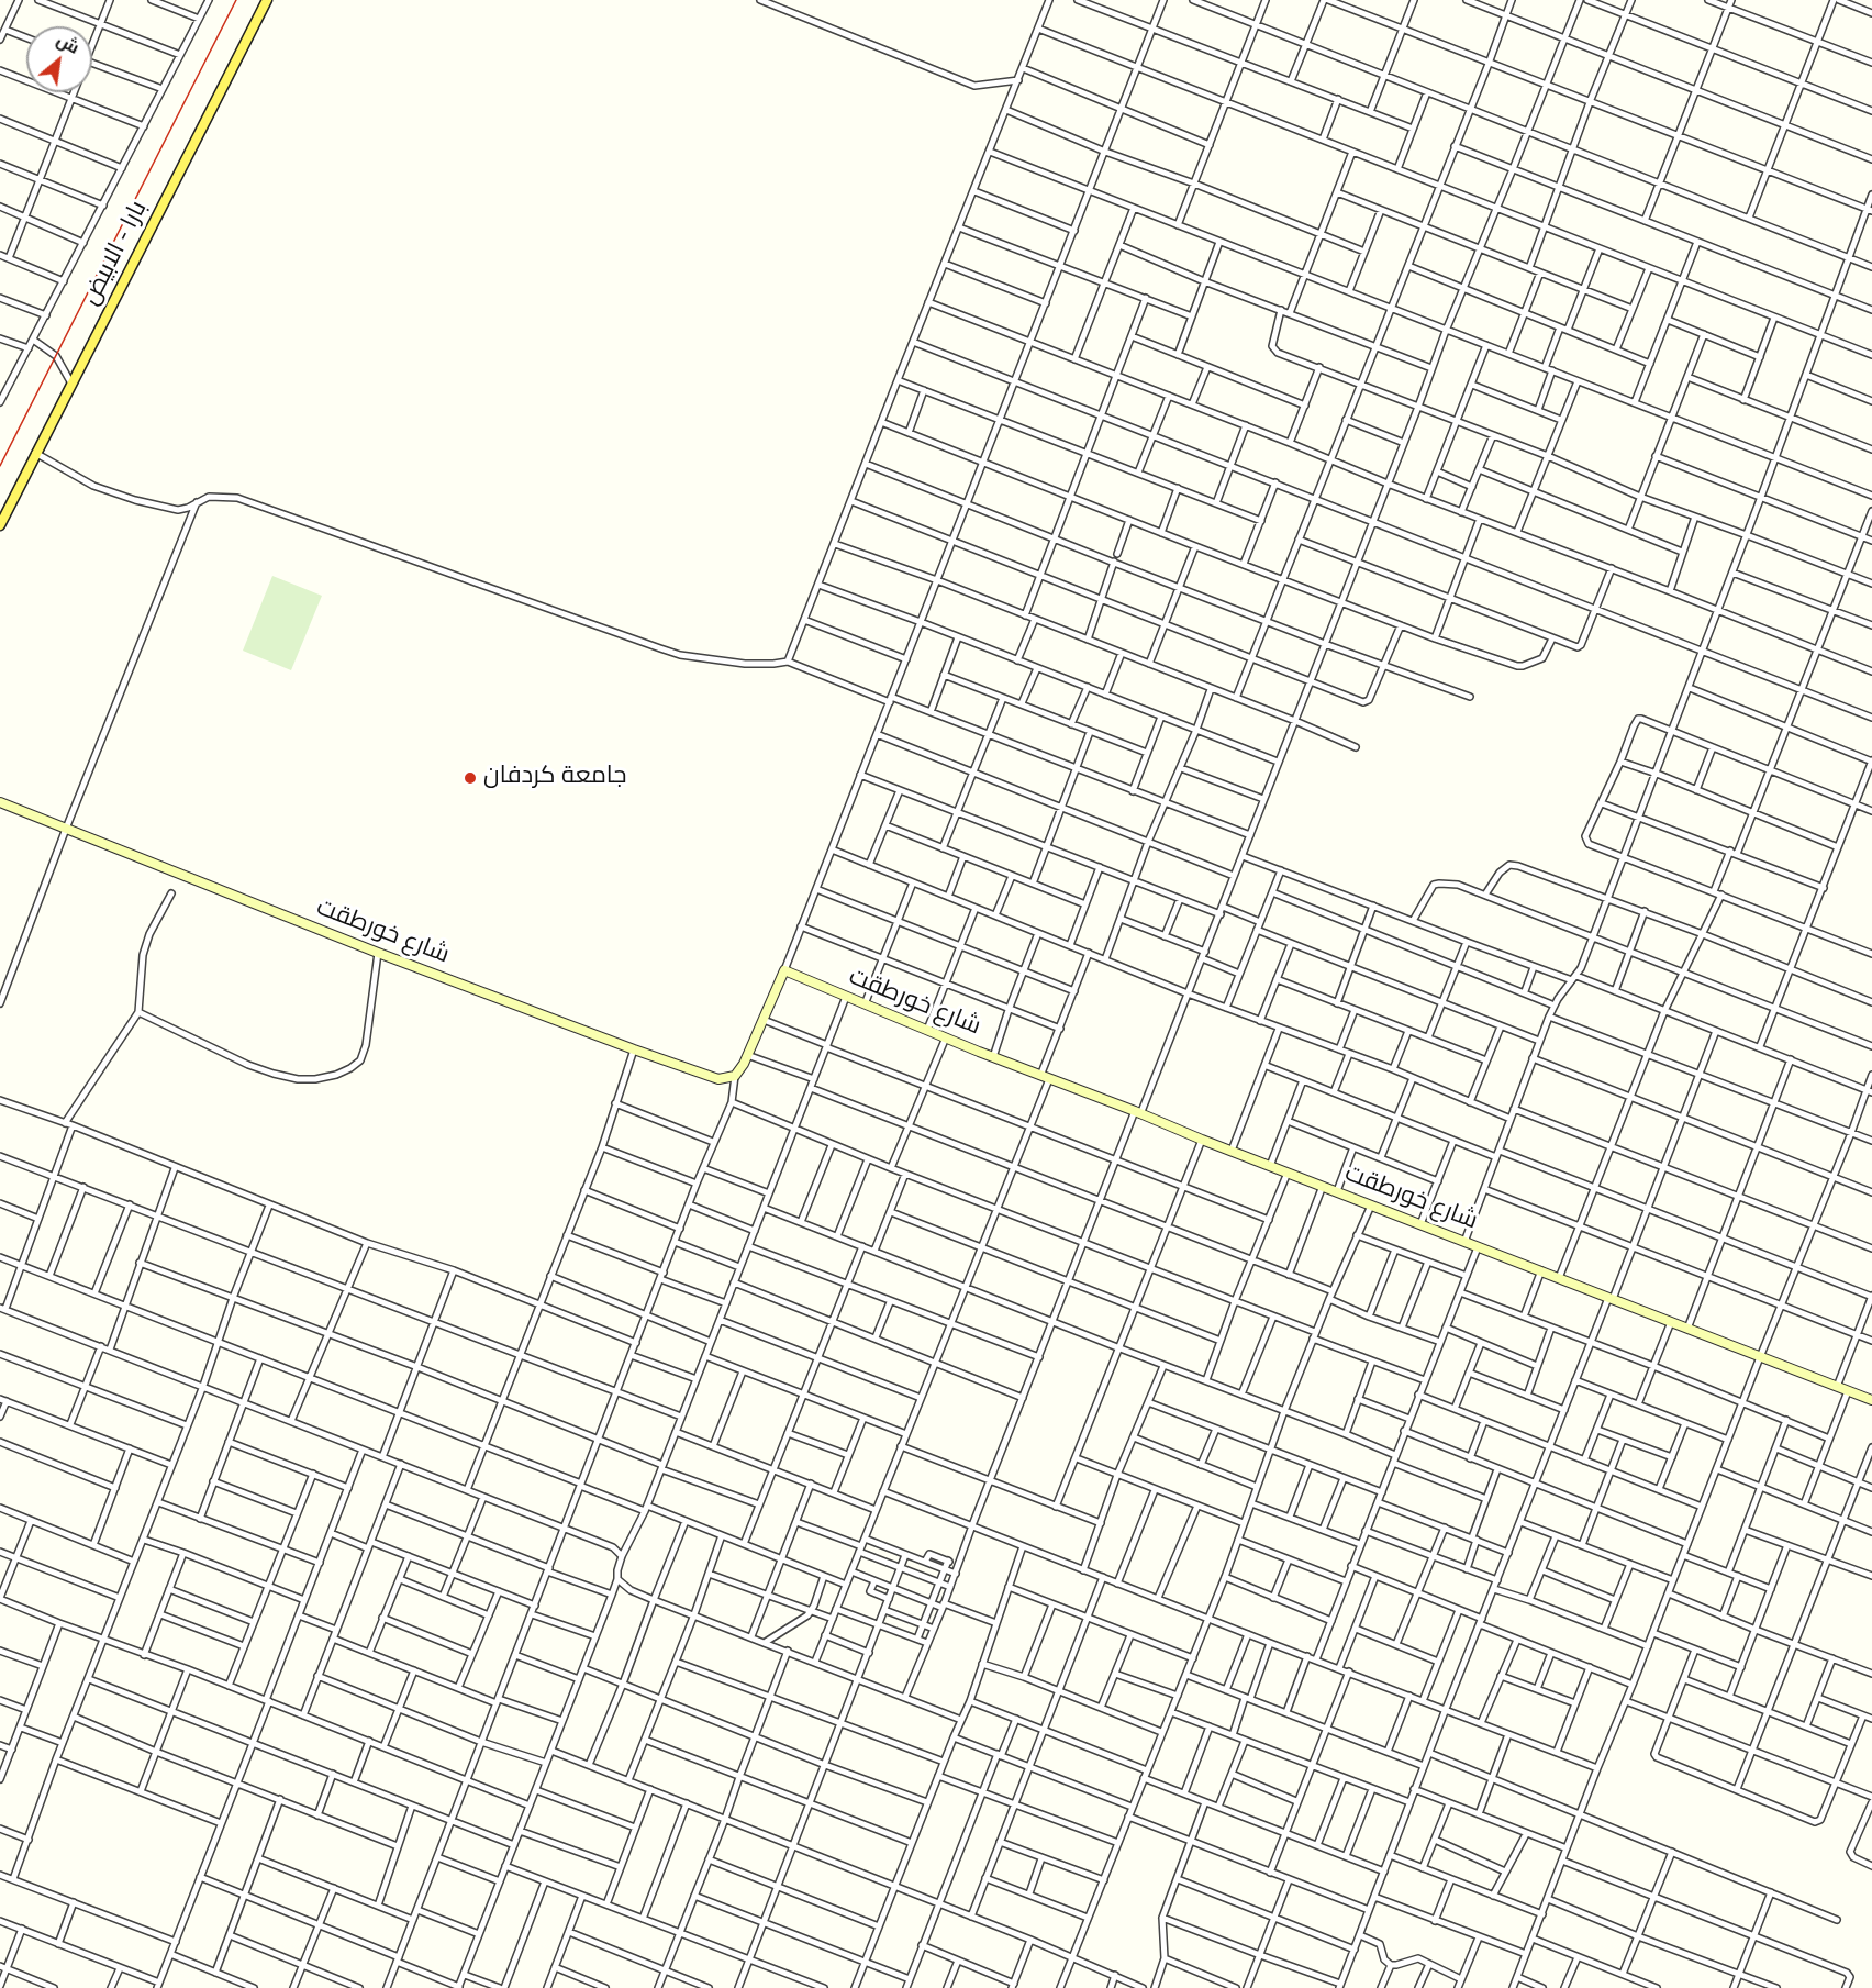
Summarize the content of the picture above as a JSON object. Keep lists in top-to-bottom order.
{
  "streets": {
    "main road": ["بارا - الابيض"],
    "street": ["شارع خورطقت"]
  },
  "places": ["جامعة كردفان"],
  "north": "top right"
}
